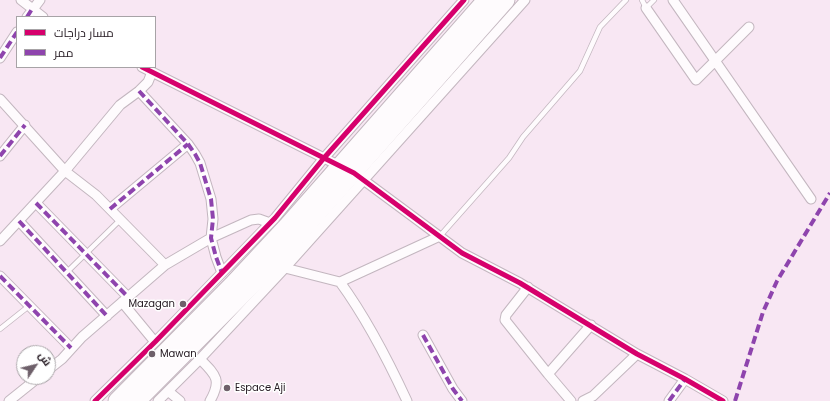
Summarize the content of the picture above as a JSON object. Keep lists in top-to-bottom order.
{
  "places": ["Mazagan", "Mawan", "Espace Aji"],
  "legend": ["مسار دراجات", "ممر"],
  "north": "top right"
}
